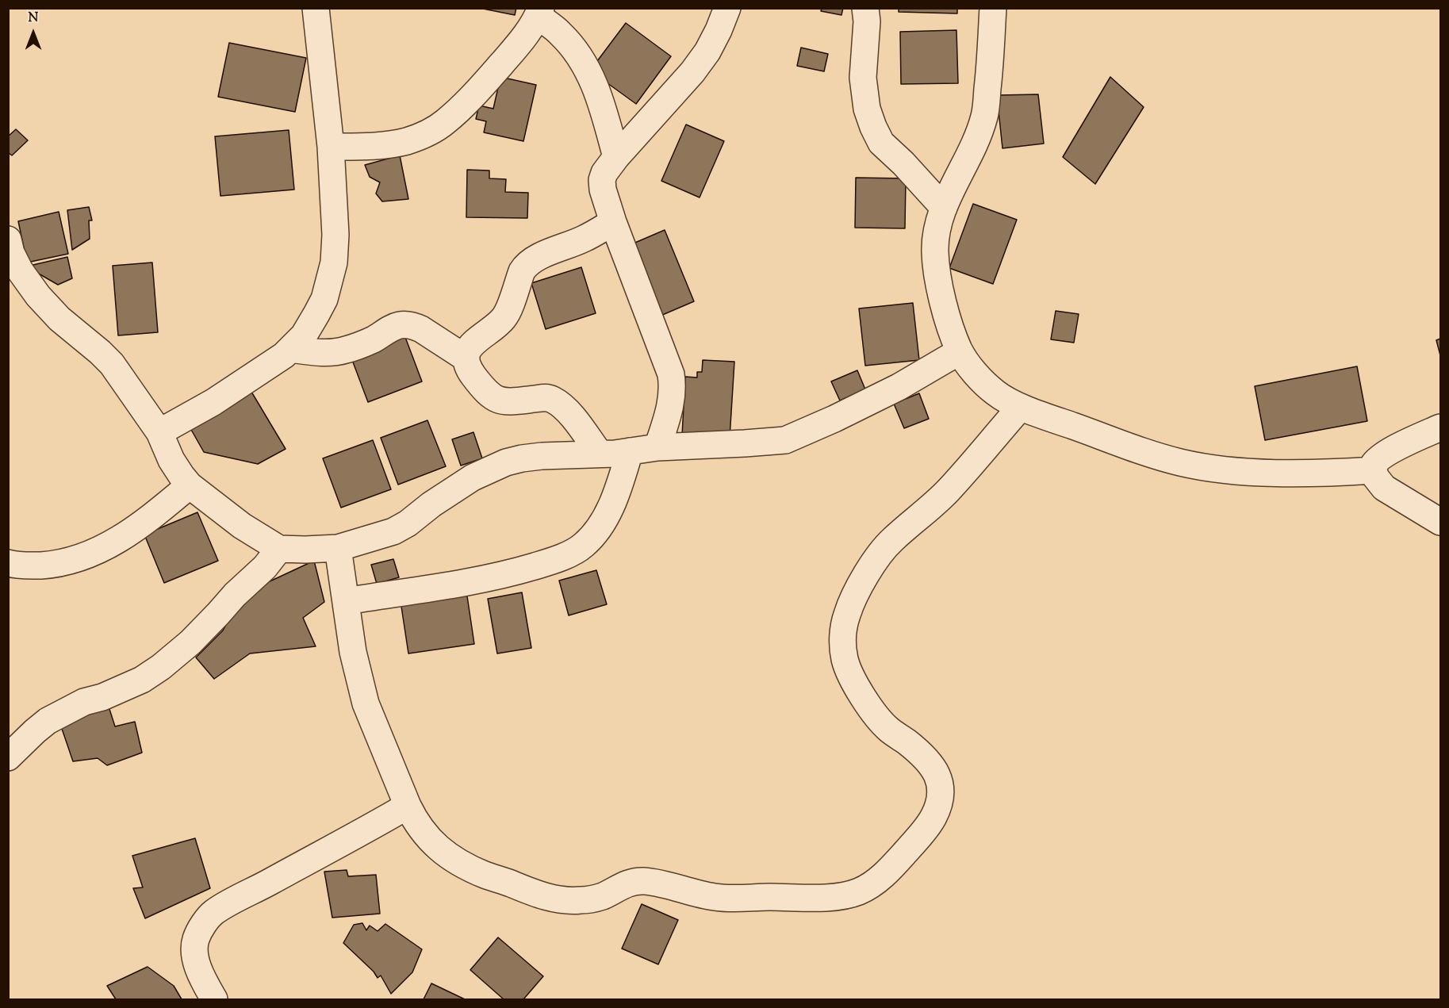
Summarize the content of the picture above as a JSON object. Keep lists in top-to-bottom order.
{
  "north": "top"
}
